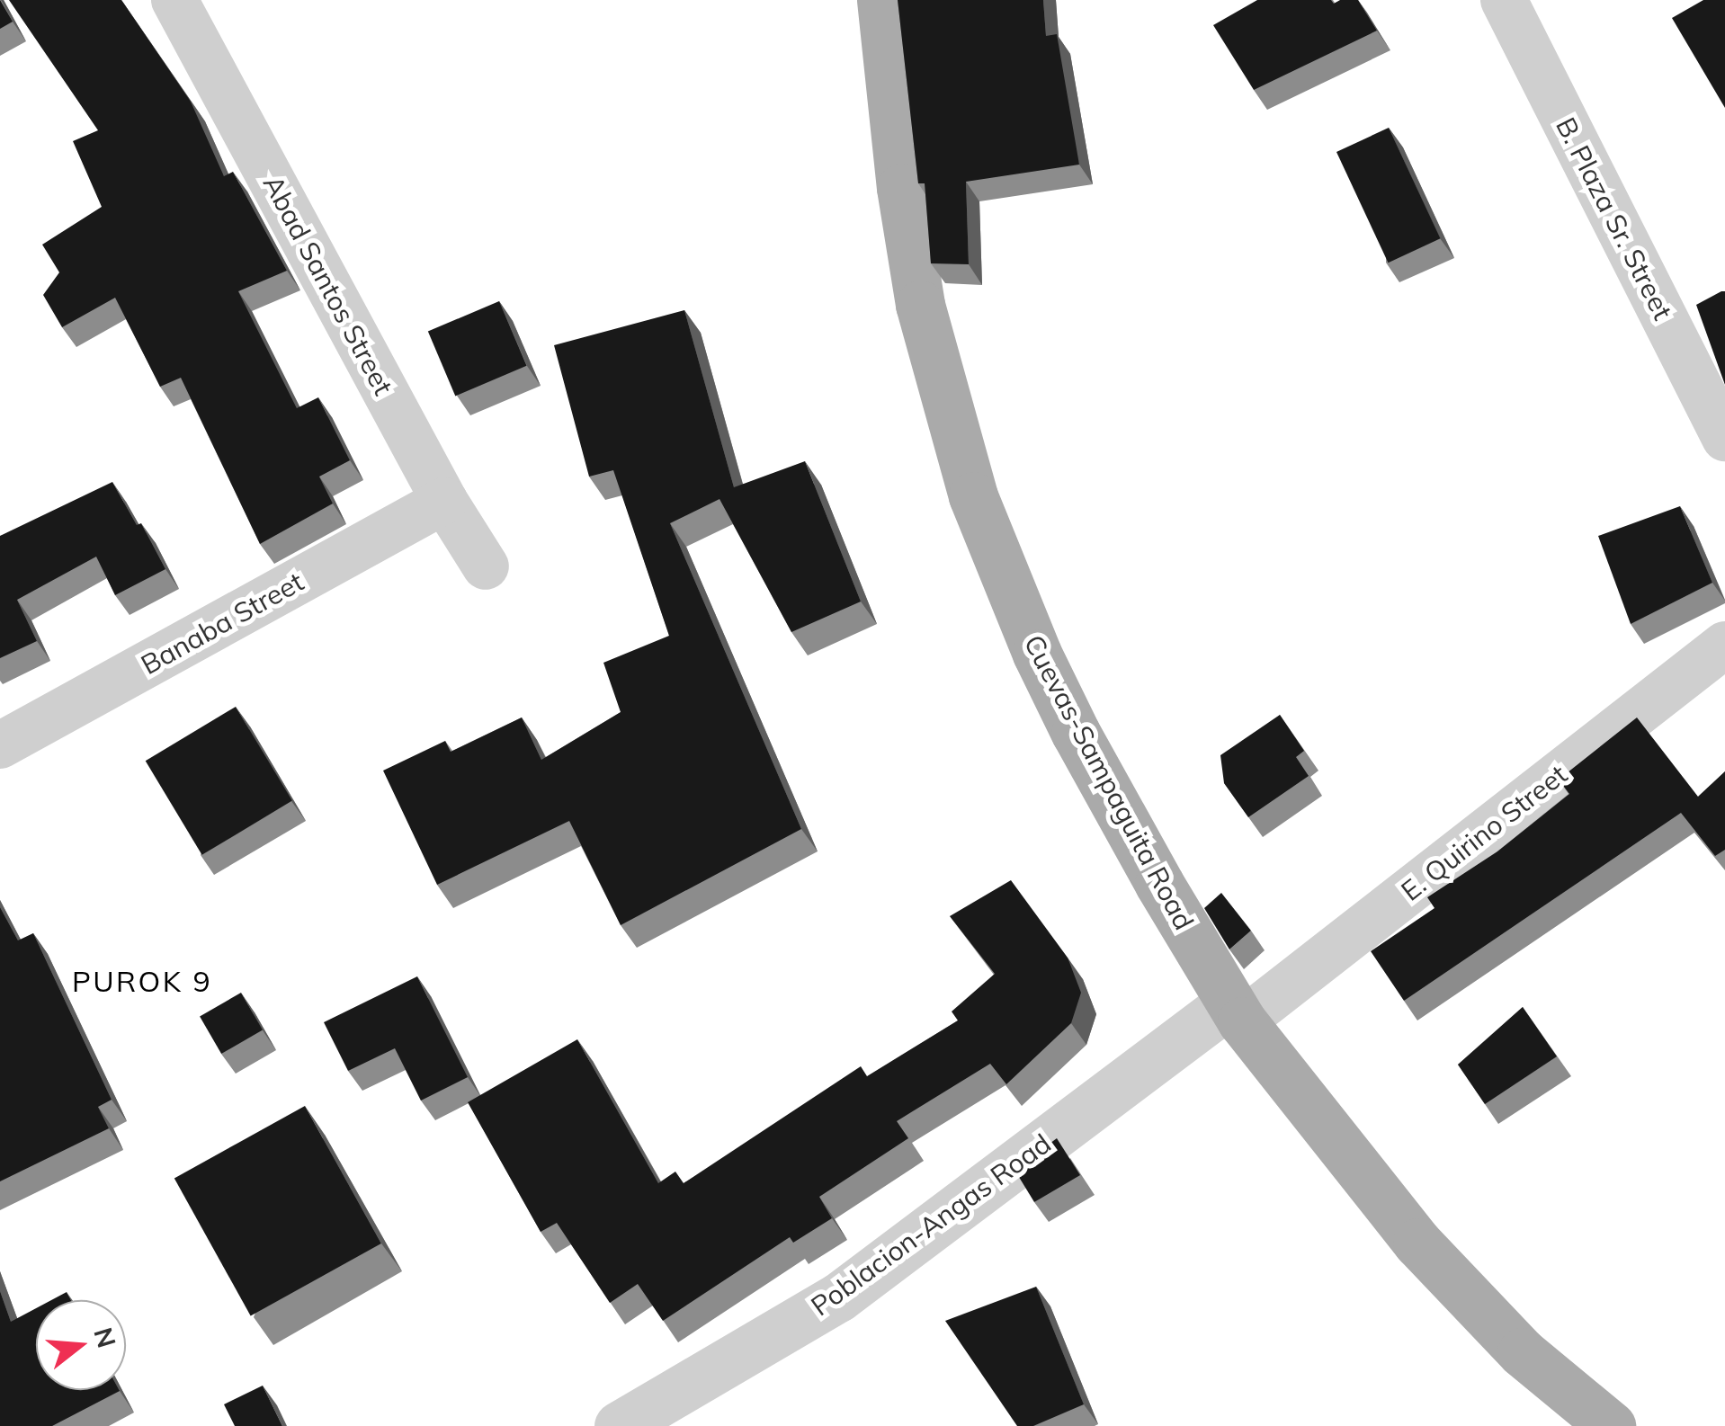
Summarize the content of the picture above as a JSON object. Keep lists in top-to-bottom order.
{
  "streets": {
    "main road": ["Cuevas-Sampaguita Road"],
    "street": [
      "B. Plaza Sr. Street",
      "Abad Santos Street",
      "Banaba Street",
      "E. Quirino Street",
      "Poblacion-Angas Road"
    ]
  },
  "crossings": [
    ["Abad Santos Street", "Banaba Street"],
    ["Cuevas-Sampaguita Road", "E. Quirino Street"],
    ["Cuevas-Sampaguita Road", "Poblacion-Angas Road"],
    ["E. Quirino Street", "Poblacion-Angas Road"]
  ],
  "districts": ["PUROK 9"],
  "north": "right"
}
